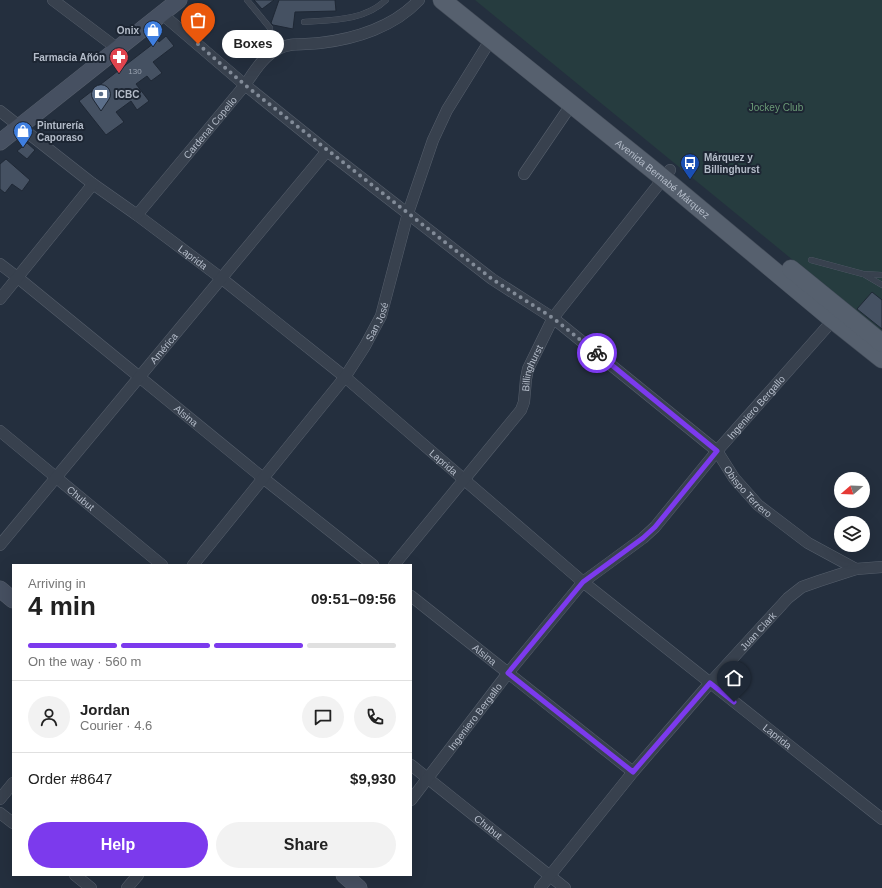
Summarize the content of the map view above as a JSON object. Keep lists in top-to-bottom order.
{
  "streets": {
    "main road": ["Avenida Bernabé Márquez"],
    "street": [
      "Cardenal Copello",
      "Laprida",
      "San José",
      "América",
      "Billinghurst",
      "Ingeniero Bergallo",
      "Alsina",
      "Obispo Terrero",
      "Chubut",
      "Juan Clark"
    ]
  },
  "crossings": [
    ["Cardenal Copello", "Laprida"],
    ["Cardenal Copello", "Obispo Terrero"],
    ["Avenida Bernabé Márquez", "San José"],
    ["Avenida Bernabé Márquez", "Billinghurst"],
    ["Avenida Bernabé Márquez", "Ingeniero Bergallo"],
    ["Laprida", "San José"],
    ["Laprida", "América"],
    ["Laprida", "Billinghurst"],
    ["Laprida", "Ingeniero Bergallo"],
    ["Laprida", "Juan Clark"],
    ["San José", "Alsina"],
    ["San José", "Obispo Terrero"],
    ["América", "Alsina"],
    ["América", "Obispo Terrero"],
    ["América", "Chubut"],
    ["Billinghurst", "Obispo Terrero"],
    ["Ingeniero Bergallo", "Alsina"],
    ["Ingeniero Bergallo", "Obispo Terrero"],
    ["Ingeniero Bergallo", "Chubut"],
    ["Alsina", "Juan Clark"],
    ["Obispo Terrero", "Juan Clark"],
    ["Chubut", "Juan Clark"]
  ],
  "parks": ["Jockey Club"],
  "places": {
    "other": ["Boxes"],
    "shop": ["Onix", "Pinturería Caporaso"],
    "pharmacy": ["Farmacia Añón"],
    "bank": ["ICBC"],
    "bus stop": ["Márquez y Billinghurst"]
  },
  "house_numbers": ["130"],
  "north": "left",
  "page": {
    "bubble": "Boxes",
    "heading": ["4 min", "Arriving in", "09:51–09:56"],
    "panel": [
      "Jordan",
      "Courier · 4.6",
      "Order #8647",
      "$9,930"
    ],
    "bar": "On the way · 560 m",
    "buttons": ["Help", "Share"]
  }
}
